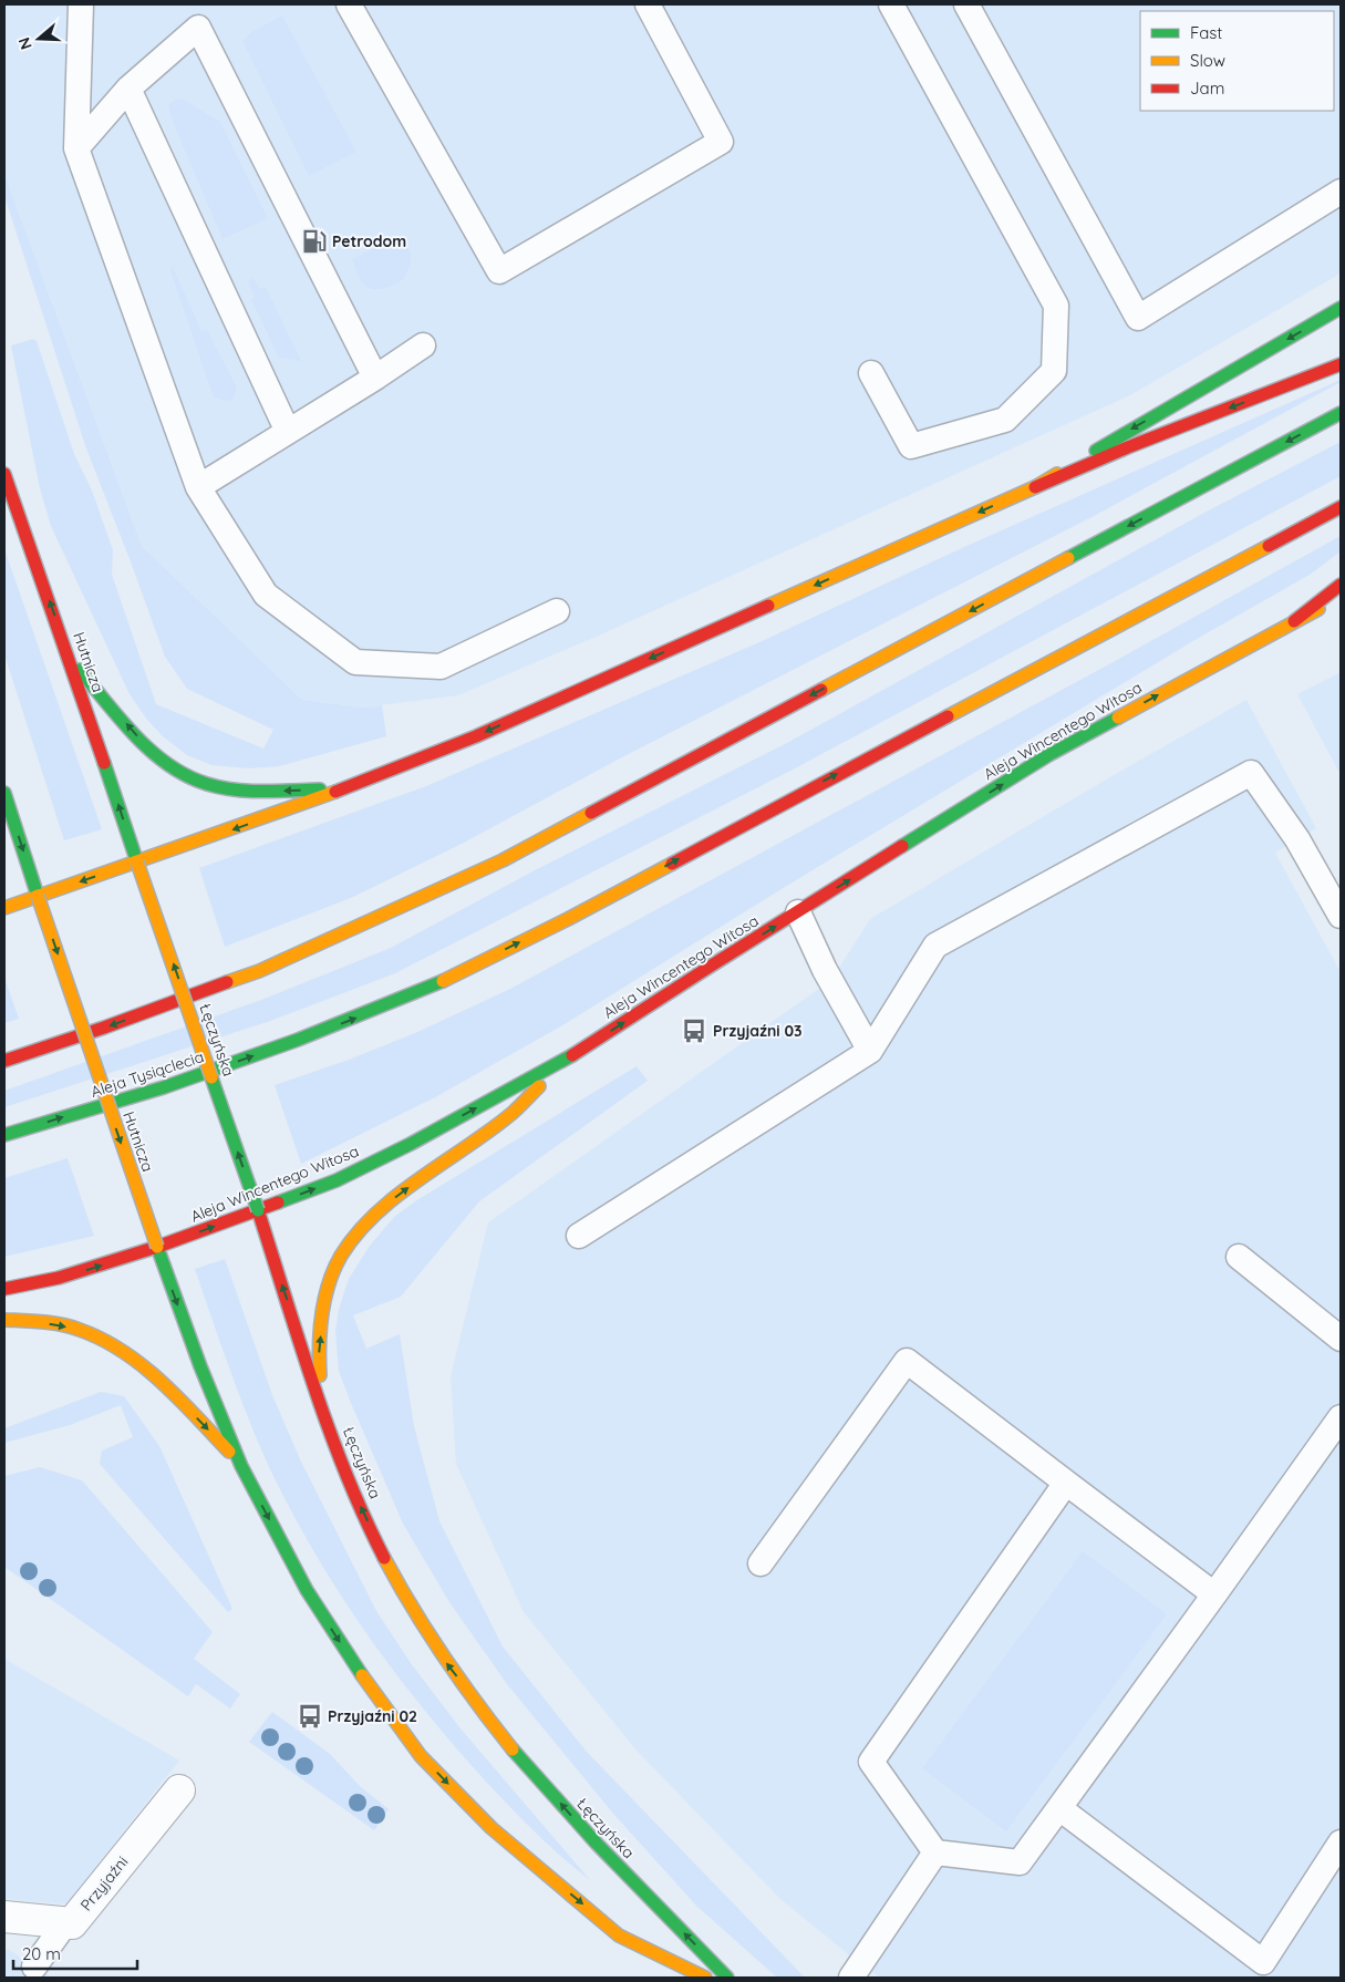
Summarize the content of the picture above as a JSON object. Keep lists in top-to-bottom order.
{
  "streets": {
    "street": [
      "Hutnicza",
      "Aleja Wincentego Witosa",
      "Łęczyńska",
      "Aleja Tysiąclecia",
      "Przyjaźni"
    ]
  },
  "crossings": [
    ["Hutnicza", "Aleja Wincentego Witosa"],
    ["Hutnicza", "Łęczyńska"],
    ["Aleja Wincentego Witosa", "Łęczyńska"]
  ],
  "one_way": ["Aleja Wincentego Witosa"],
  "places": {
    "fuel station": ["Petrodom"],
    "bus stop": ["Przyjaźni 03", "Przyjaźni 02"]
  },
  "legend": ["Fast", "Slow", "Jam"],
  "scale_bar": "20 m",
  "north": "left"
}
